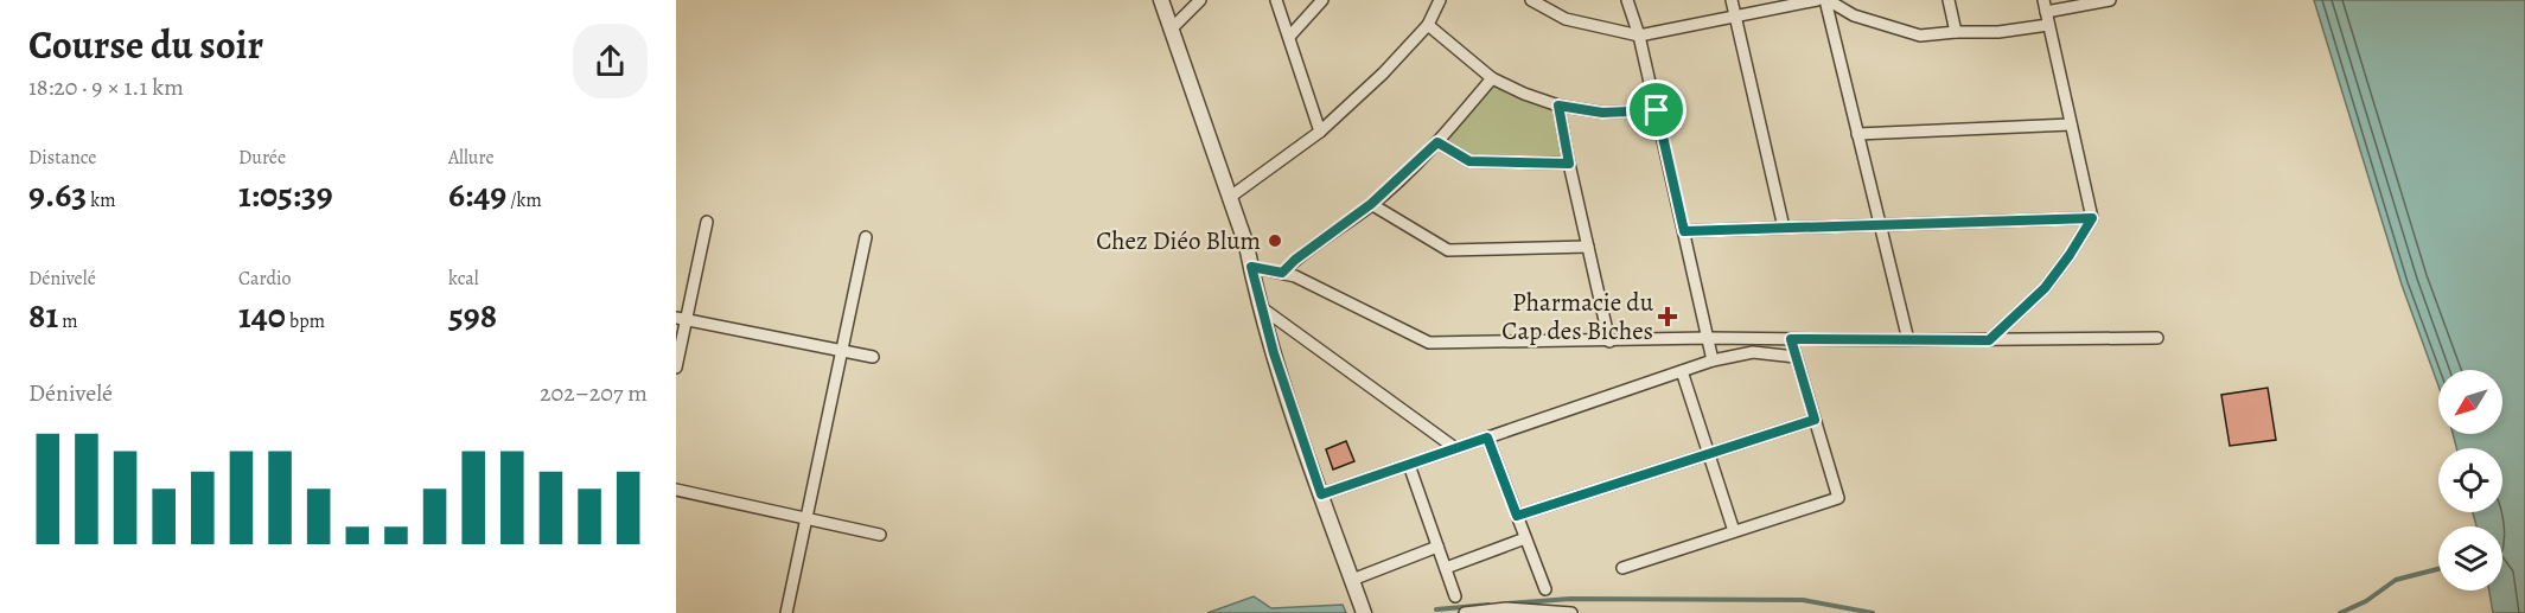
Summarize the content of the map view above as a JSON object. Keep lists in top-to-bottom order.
{
  "places": {
    "other": ["Chez Diéo Blum"],
    "health": ["Pharmacie du Cap des Biches"]
  },
  "north": "bottom left",
  "page": {
    "heading": ["Course du soir", "18:20 · 9 × 1.1 km"],
    "stats": [
      ["Distance", "9.63 km"],
      ["Durée", "1:05:39"],
      ["Allure", "6:49 /km"],
      ["Dénivelé", "81 m"],
      ["Cardio", "140 bpm"],
      ["kcal", "598"]
    ],
    "chart": ["Dénivelé", "202–207 m"]
  }
}
